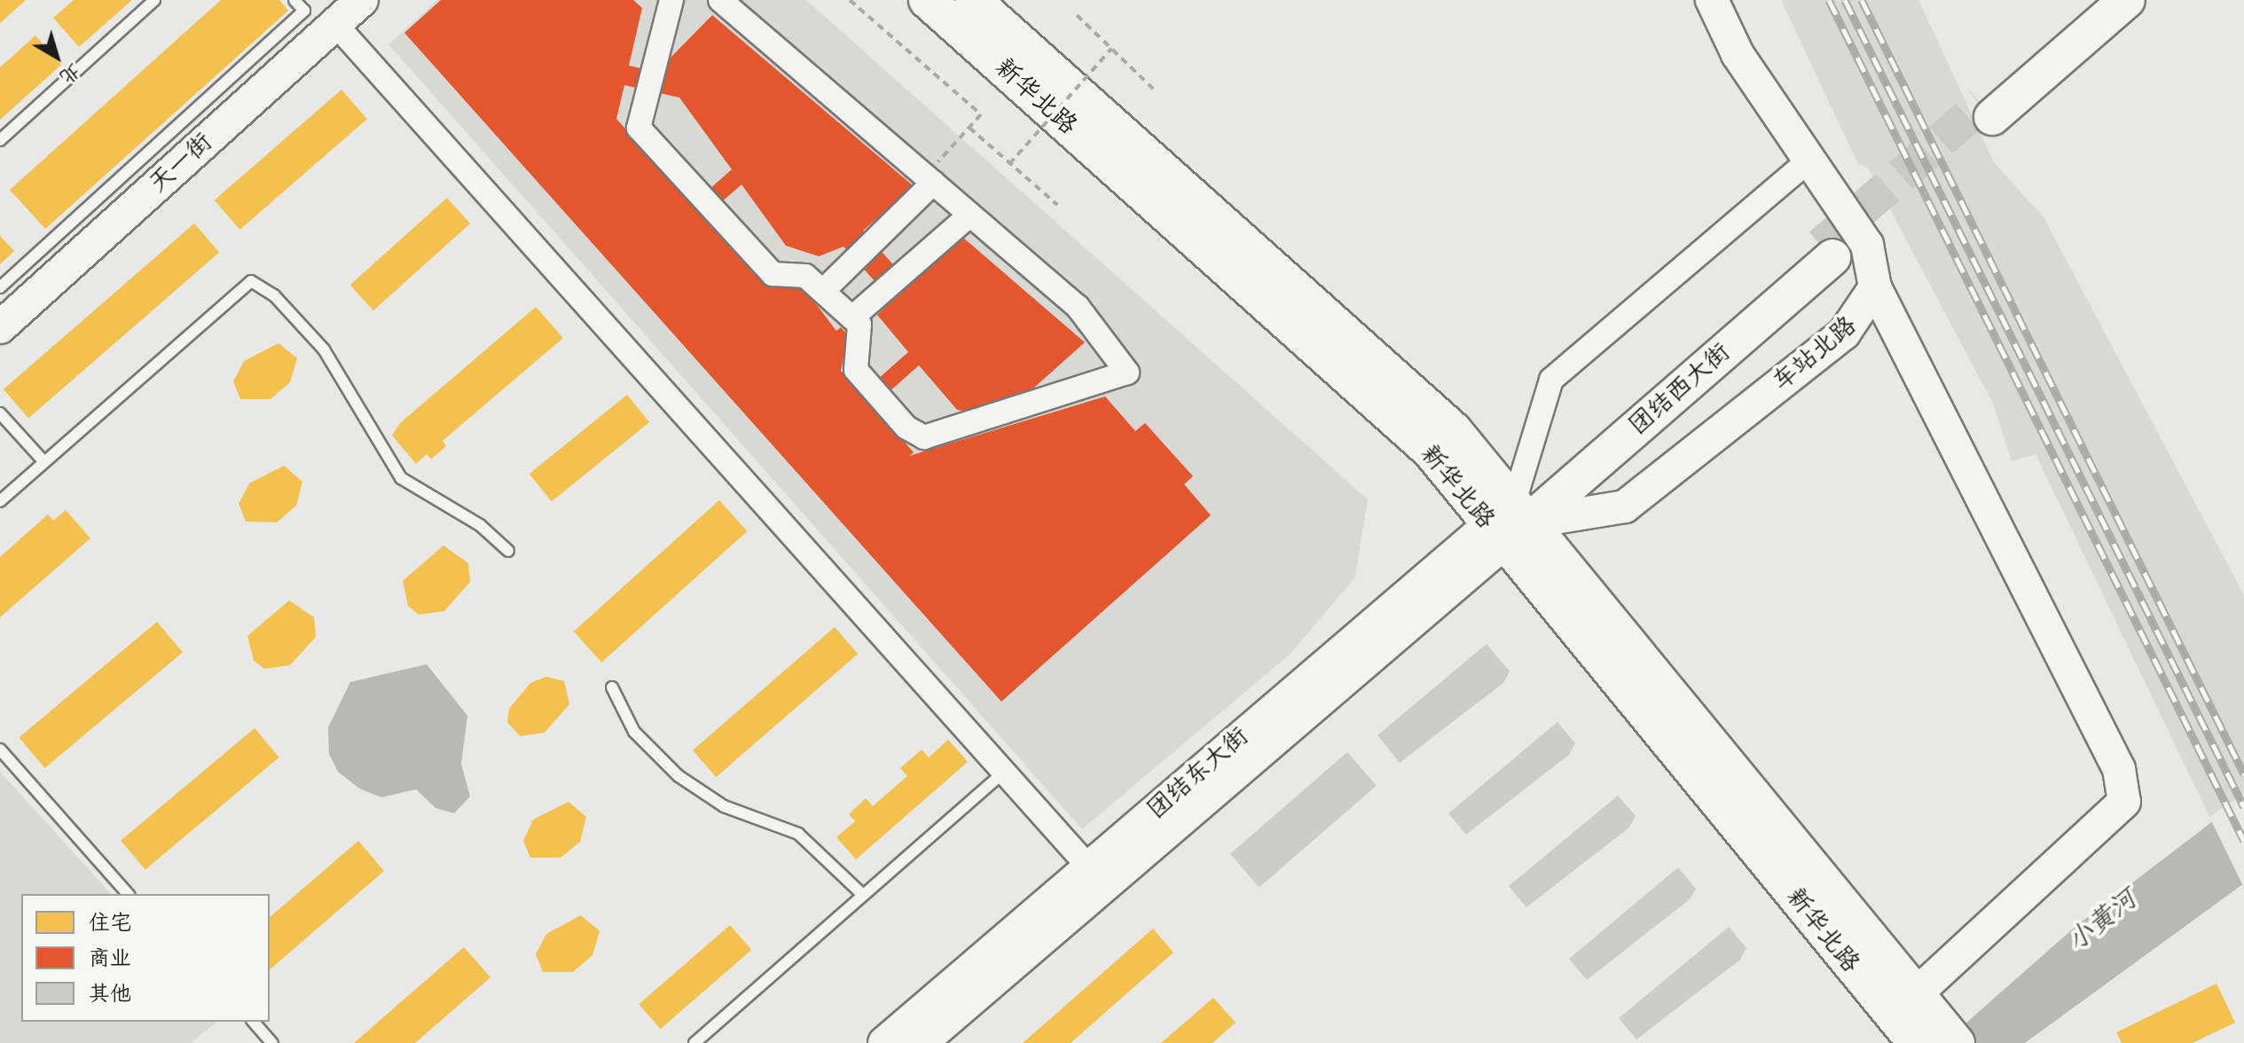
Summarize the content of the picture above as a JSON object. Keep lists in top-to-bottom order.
{
  "streets": {
    "main road": ["新华北路", "团结西大街"],
    "street": ["天一街", "车站北路", "团结东大街"]
  },
  "crossings": [
    ["新华北路", "车站北路"],
    ["新华北路", "团结西大街"],
    ["新华北路", "团结东大街"],
    ["车站北路", "团结西大街"],
    ["车站北路", "团结东大街"],
    ["团结西大街", "团结东大街"]
  ],
  "water": ["小黄河"],
  "legend": ["住宅", "商业", "其他"],
  "north": "bottom right"
}
